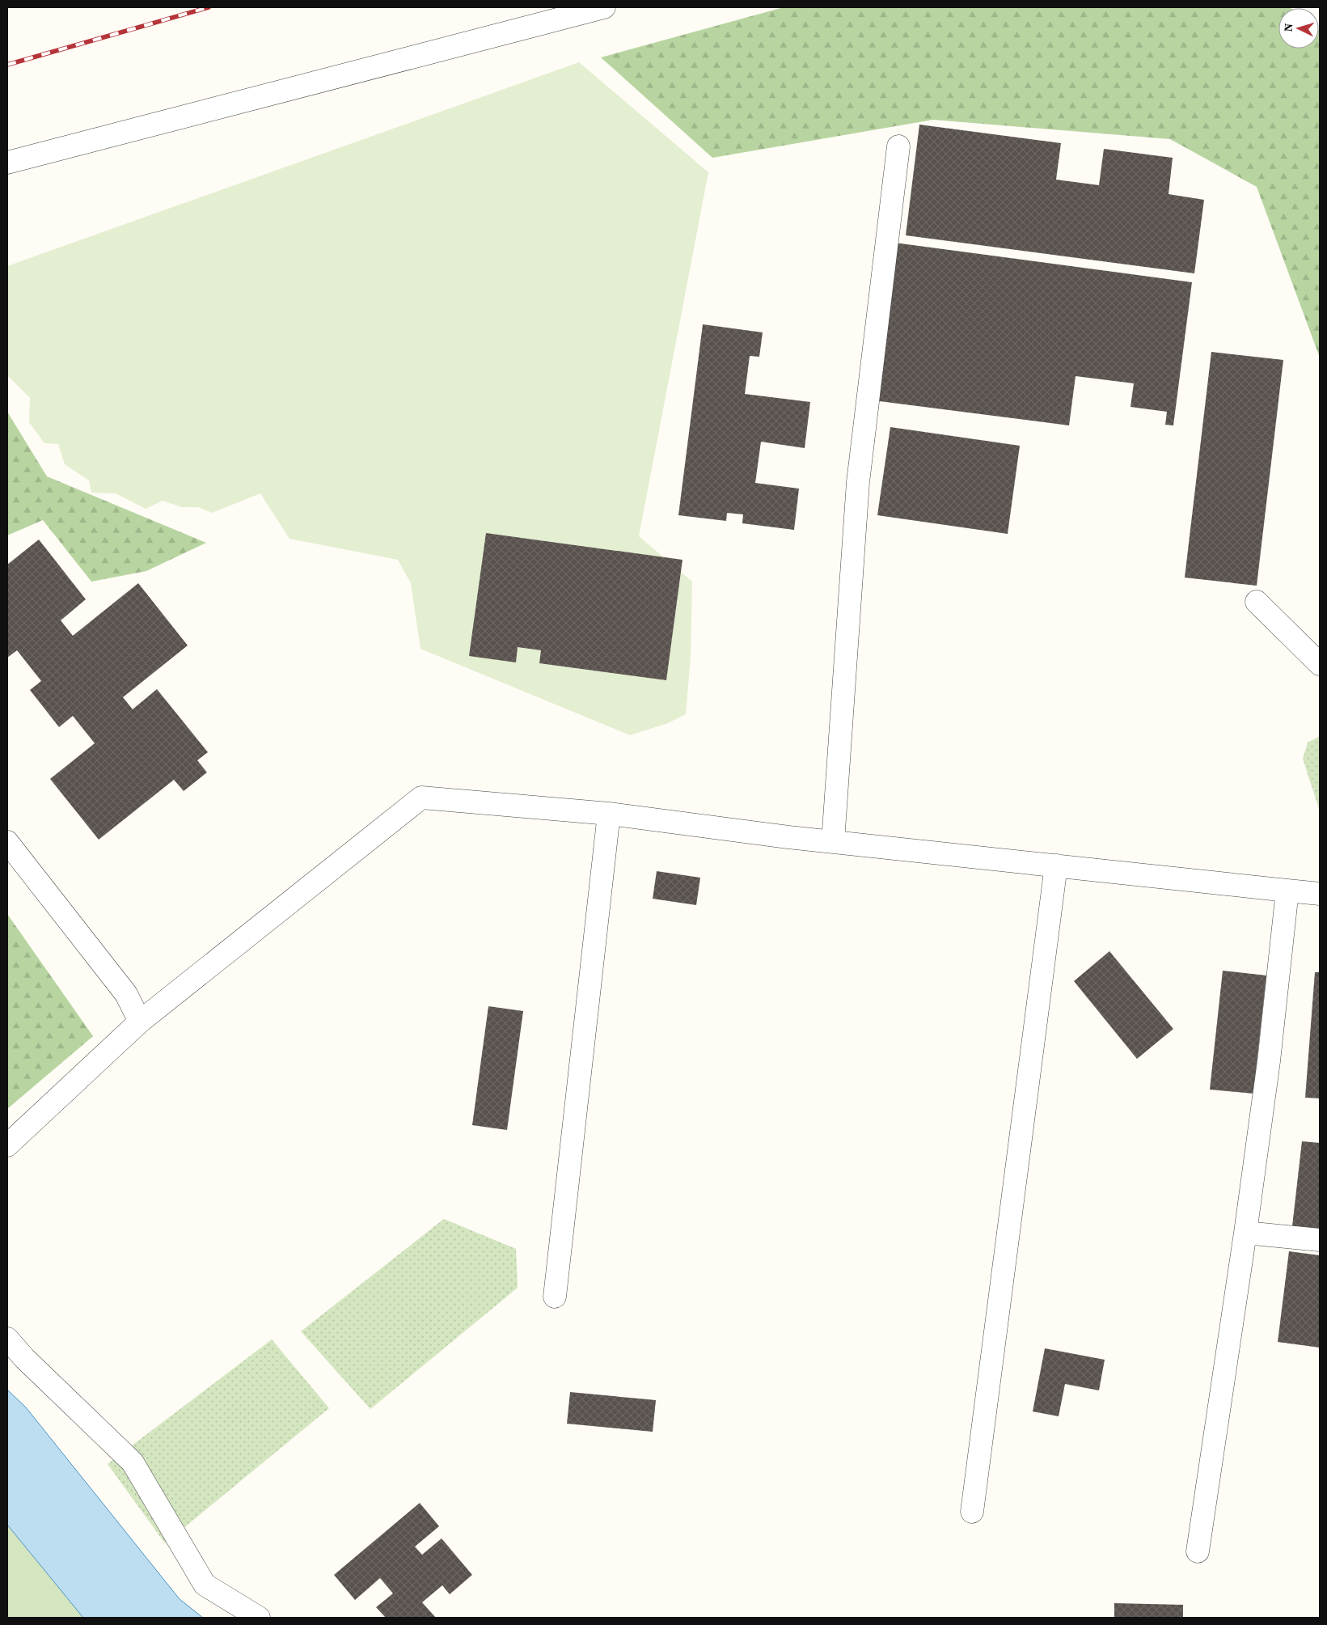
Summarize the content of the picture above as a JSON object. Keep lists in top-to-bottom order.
{
  "north": "left"
}
